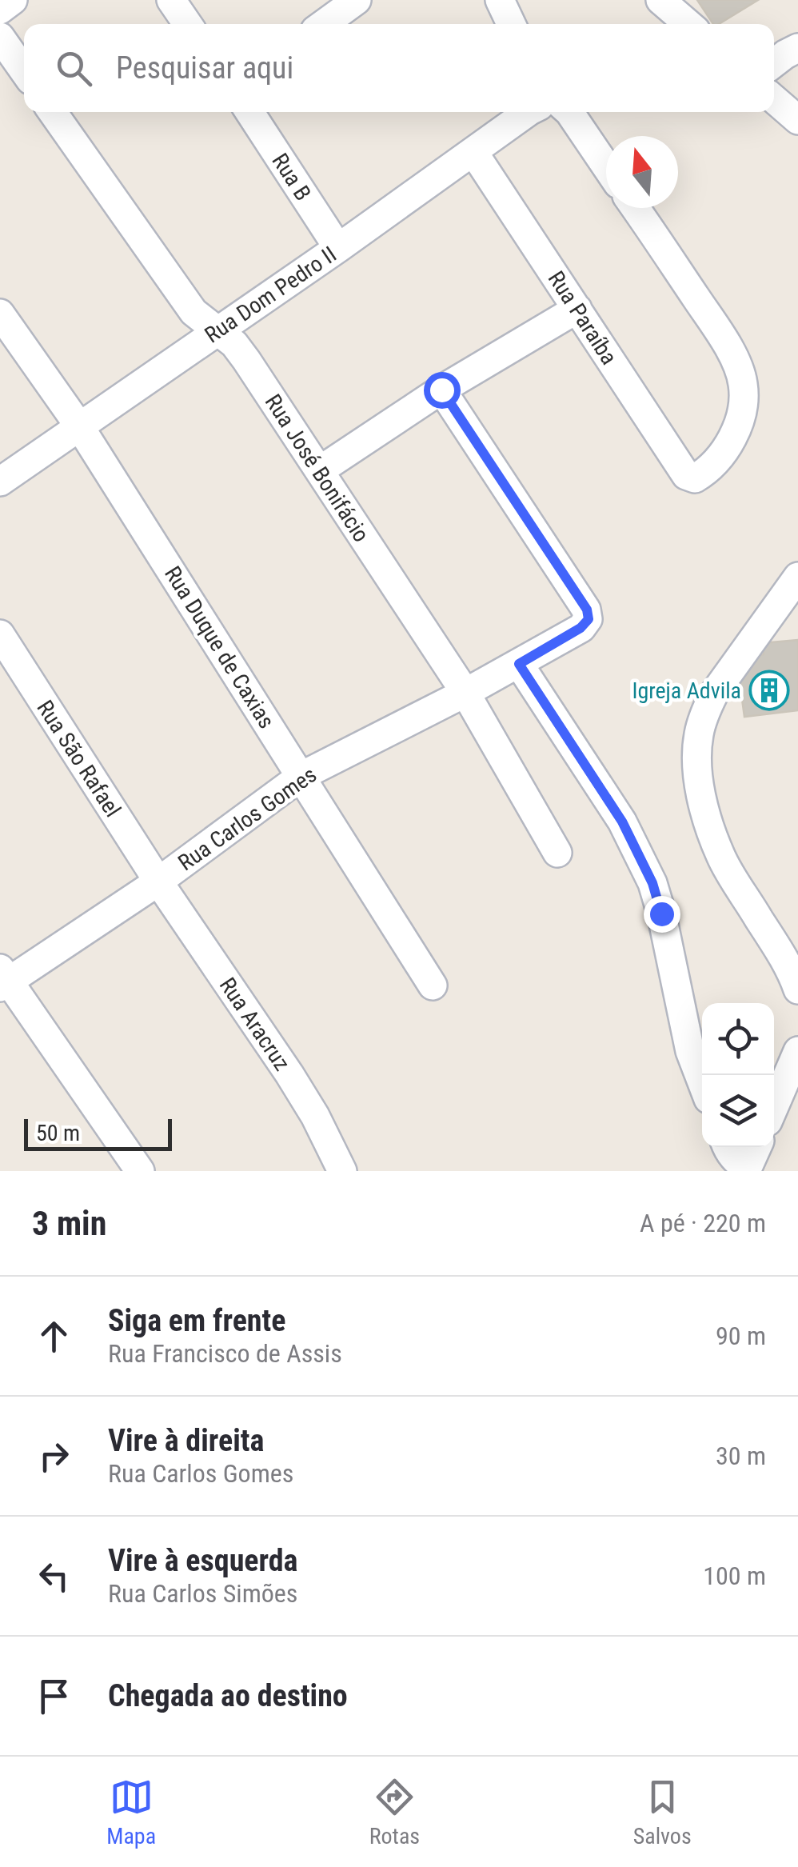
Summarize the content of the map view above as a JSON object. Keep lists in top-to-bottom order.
{
  "streets": {
    "street": [
      "Rua B",
      "Rua Dom Pedro II",
      "Rua Paraíba",
      "Rua José Bonifácio",
      "Rua Duque de Caxias",
      "Rua São Rafael",
      "Rua Carlos Gomes",
      "Rua Aracruz"
    ]
  },
  "crossings": [
    ["Rua B", "Rua Dom Pedro II"],
    ["Rua Dom Pedro II", "Rua Paraíba"],
    ["Rua Dom Pedro II", "Rua José Bonifácio"],
    ["Rua Dom Pedro II", "Rua Duque de Caxias"],
    ["Rua José Bonifácio", "Rua Carlos Gomes"],
    ["Rua Duque de Caxias", "Rua Carlos Gomes"],
    ["Rua São Rafael", "Rua Carlos Gomes"],
    ["Rua São Rafael", "Rua Aracruz"],
    ["Rua Carlos Gomes", "Rua Aracruz"]
  ],
  "places": {
    "building": ["Igreja Advila"]
  },
  "scale_bar": "50 m",
  "north": "top",
  "page": {
    "search": "Pesquisar aqui",
    "scale": "50 m",
    "heading": ["3 min", "A pé · 220 m"],
    "list": [
      ["Siga em frente", "Rua Francisco de Assis", "90 m"],
      ["Vire à direita", "Rua Carlos Gomes", "30 m"],
      ["Vire à esquerda", "Rua Carlos Simões", "100 m"],
      "Chegada ao destino"
    ],
    "nav": ["Mapa", "Rotas", "Salvos"]
  }
}
